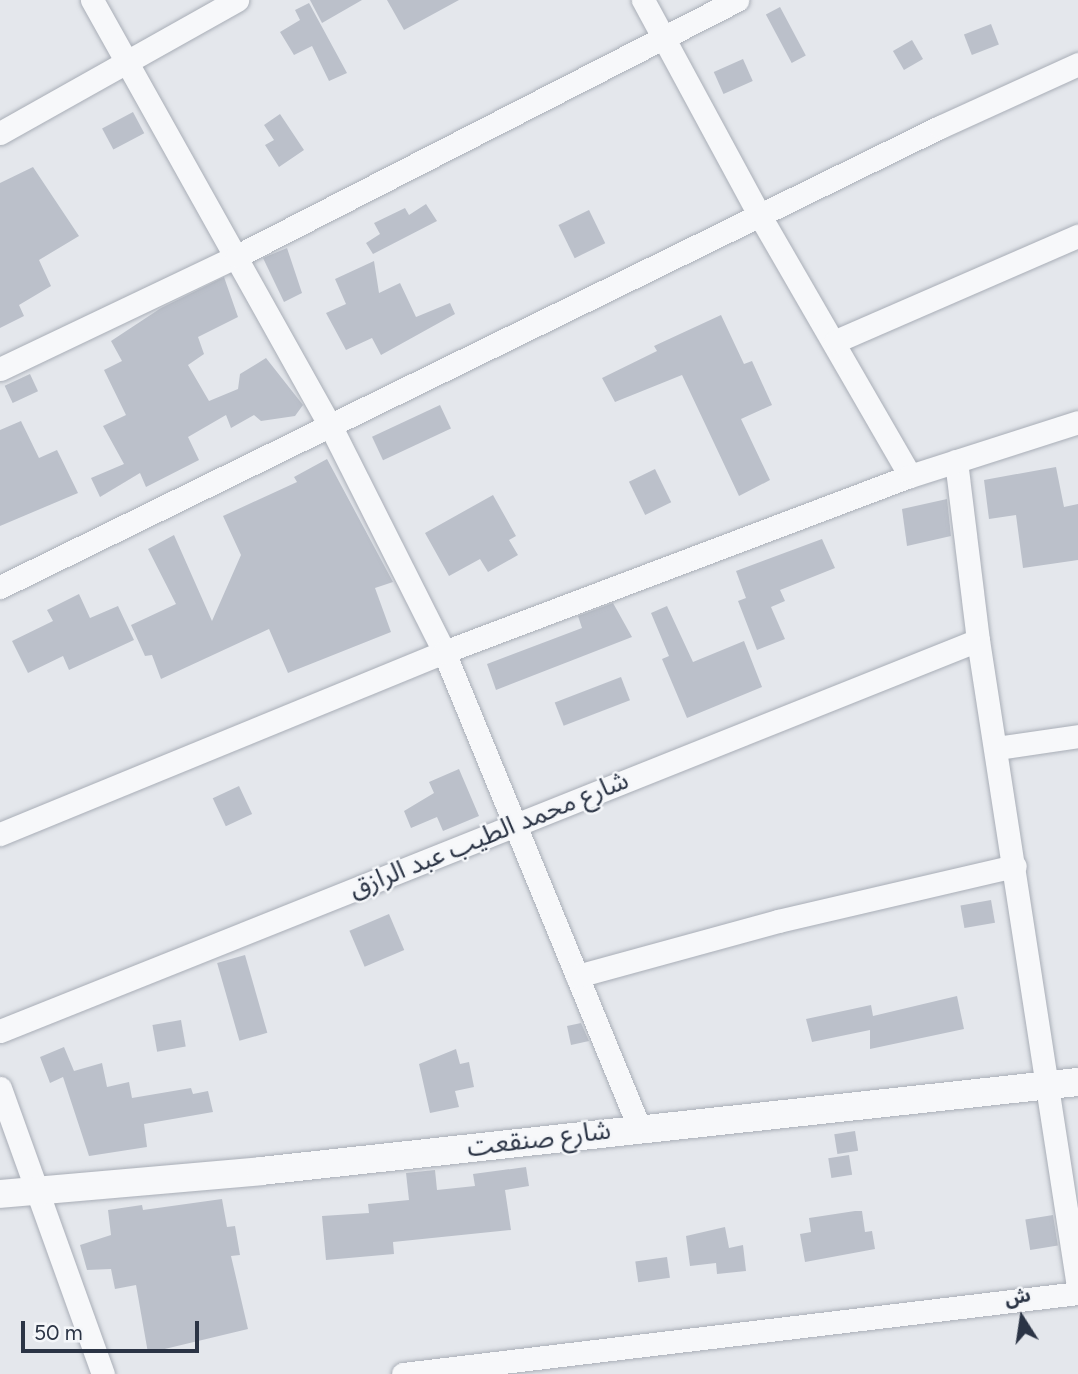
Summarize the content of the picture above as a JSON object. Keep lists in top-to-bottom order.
{
  "streets": {
    "street": ["شارع محمد الطيب عبد الرازق", "شارع صنقعت"]
  },
  "scale_bar": "50 m",
  "north": "top"
}
